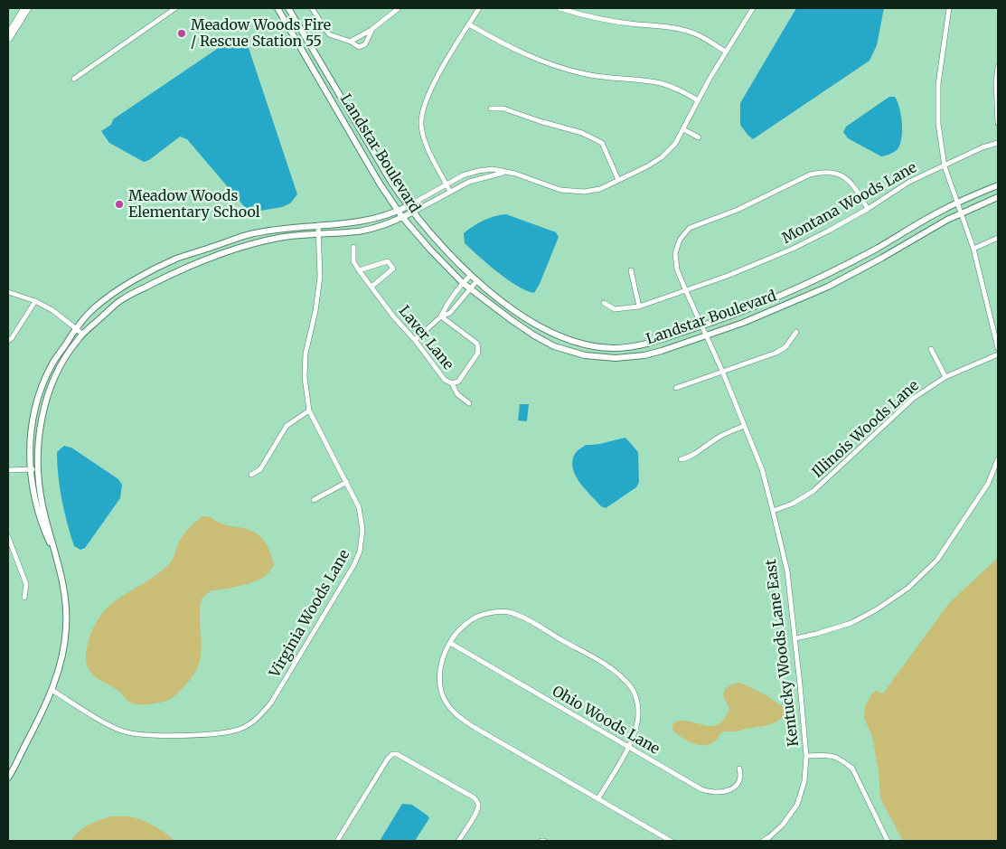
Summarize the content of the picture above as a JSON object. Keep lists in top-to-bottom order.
{
  "streets": {
    "street": [
      "Landstar Boulevard",
      "Montana Woods Lane",
      "Laver Lane",
      "Illinois Woods Lane",
      "Virginia Woods Lane",
      "Kentucky Woods Lane East",
      "Ohio Woods Lane"
    ]
  },
  "crossings": [
    ["Landstar Boulevard", "Kentucky Woods Lane East"],
    ["Montana Woods Lane", "Kentucky Woods Lane East"],
    ["Illinois Woods Lane", "Kentucky Woods Lane East"]
  ],
  "places": ["Meadow Woods Fire / Rescue Station 55", "Meadow Woods Elementary School"]
}
